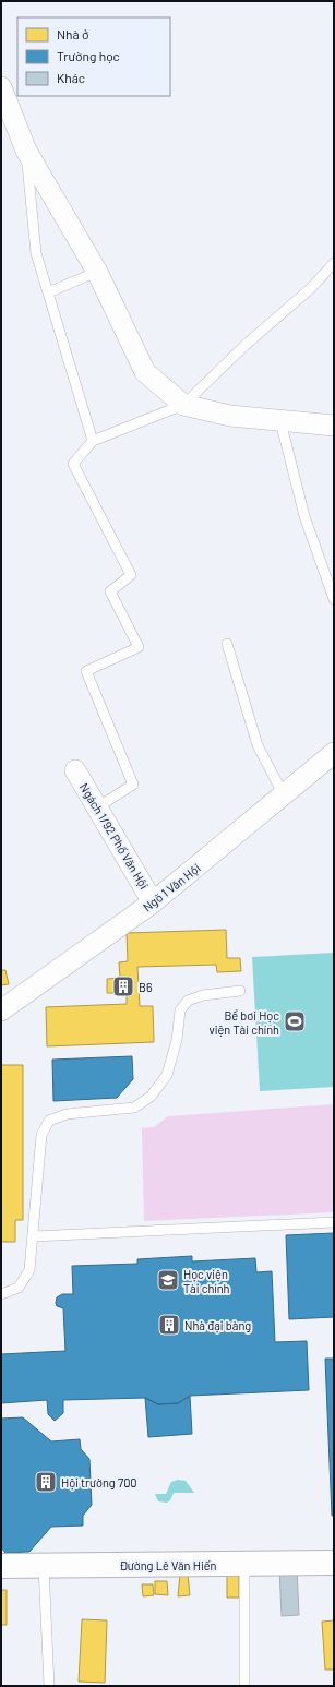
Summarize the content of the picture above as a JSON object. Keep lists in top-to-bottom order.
{
  "streets": {
    "street": ["Ngách 1/92 Phố Văn Hội", "Ngõ 1 Văn Hội", "Đường Lê Văn Hiến"]
  },
  "crossings": [
    ["Ngách 1/92 Phố Văn Hội", "Ngõ 1 Văn Hội"]
  ],
  "places": {
    "building": ["B6", "Nhà đại bàng", "Hội trường 700"],
    "sports": ["Bể bơi Học viện Tài chính"],
    "school or university": ["Học viện Tài chính"]
  },
  "legend": ["Nhà ở", "Trường học", "Khác"]
}
